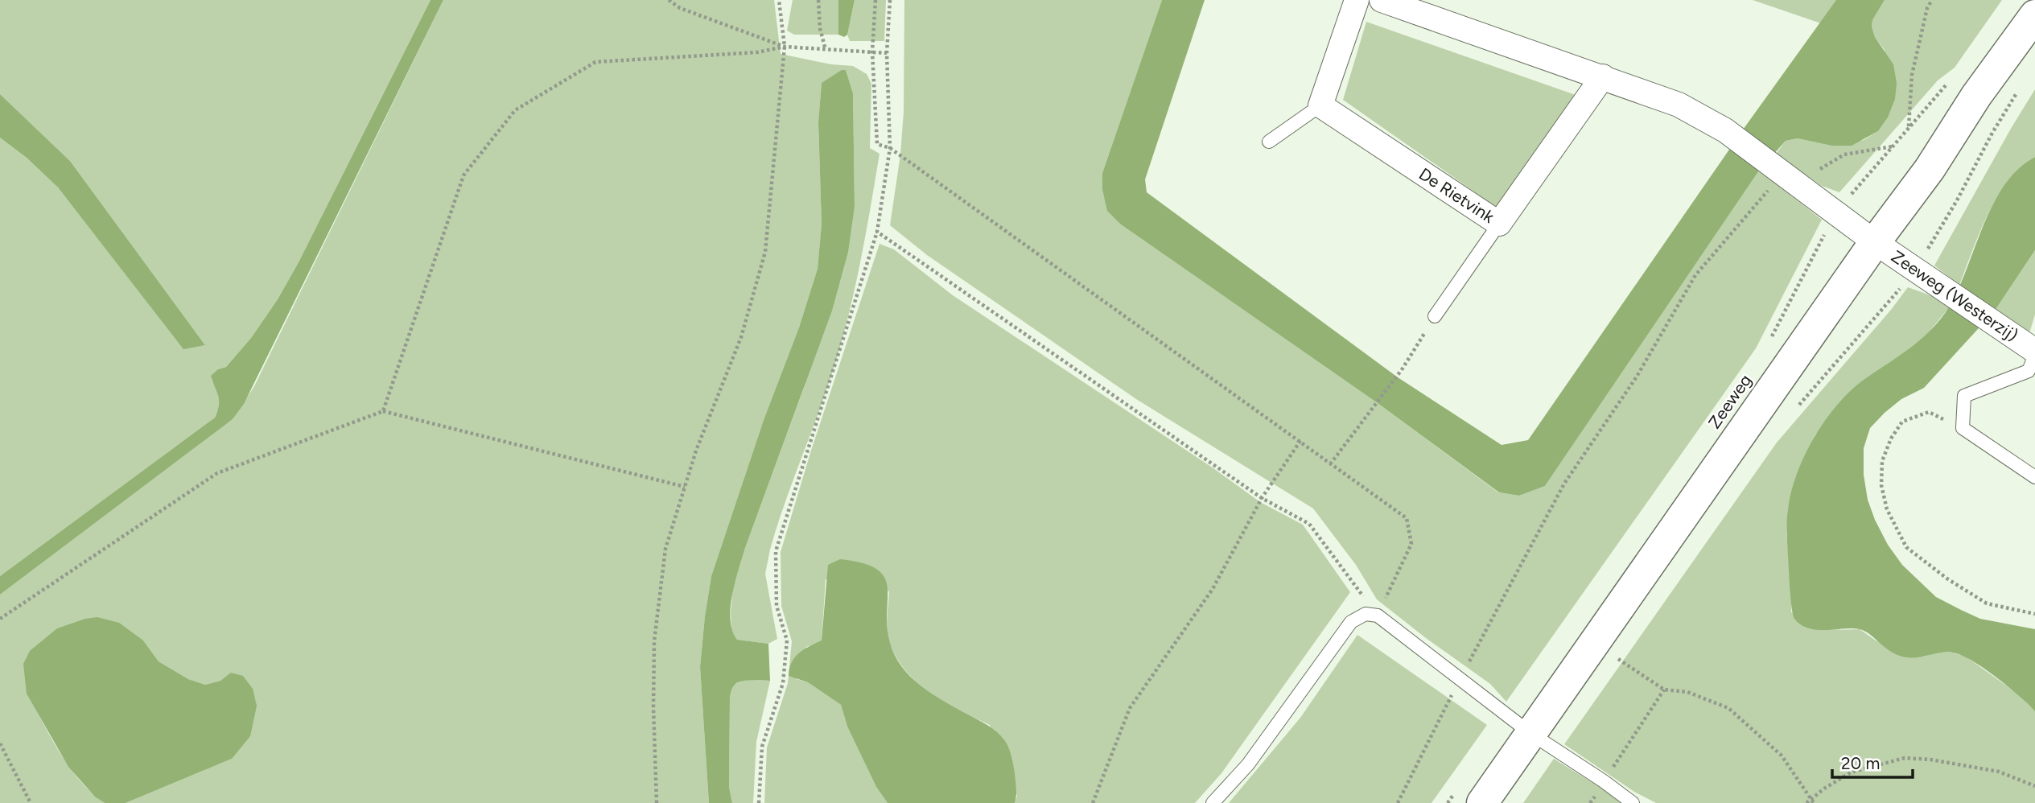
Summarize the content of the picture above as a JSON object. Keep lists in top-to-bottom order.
{
  "streets": {
    "street": ["De Rietvink", "Zeeweg (Westerzij)", "Zeeweg"]
  },
  "crossings": [
    ["Zeeweg (Westerzij)", "Zeeweg"]
  ],
  "scale_bar": "20 m"
}
